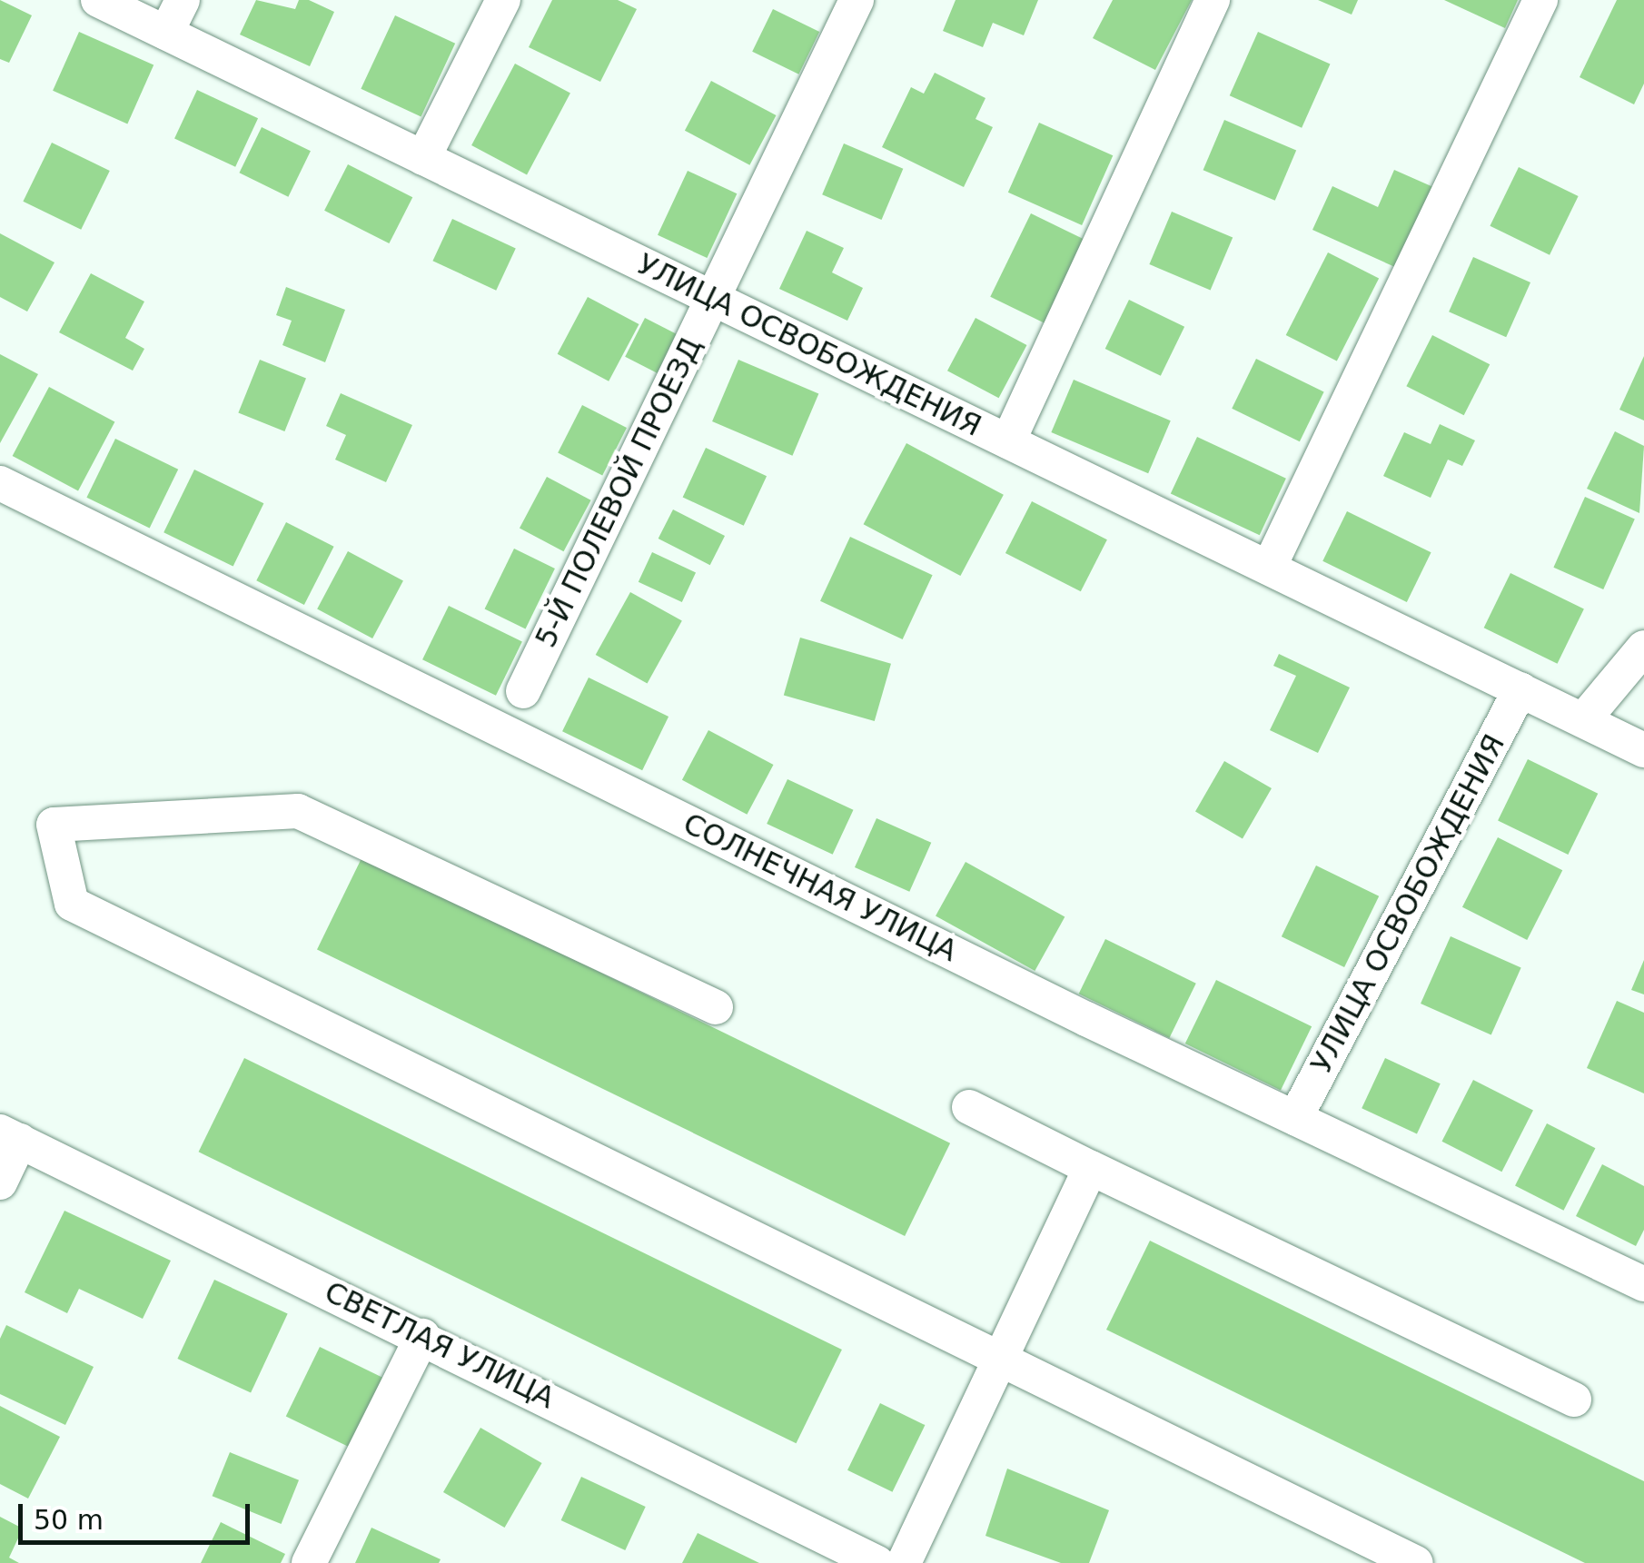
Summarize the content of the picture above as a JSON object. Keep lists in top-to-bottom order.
{
  "streets": {
    "street": [
      "УЛИЦА ОСВОБОЖДЕНИЯ",
      "5-Й ПОЛЕВОЙ ПРОЕЗД",
      "СОЛНЕЧНАЯ УЛИЦА",
      "СВЕТЛАЯ УЛИЦА"
    ]
  },
  "crossings": [
    ["УЛИЦА ОСВОБОЖДЕНИЯ", "5-Й ПОЛЕВОЙ ПРОЕЗД"],
    ["УЛИЦА ОСВОБОЖДЕНИЯ", "СОЛНЕЧНАЯ УЛИЦА"]
  ],
  "scale_bar": "50 m"
}
